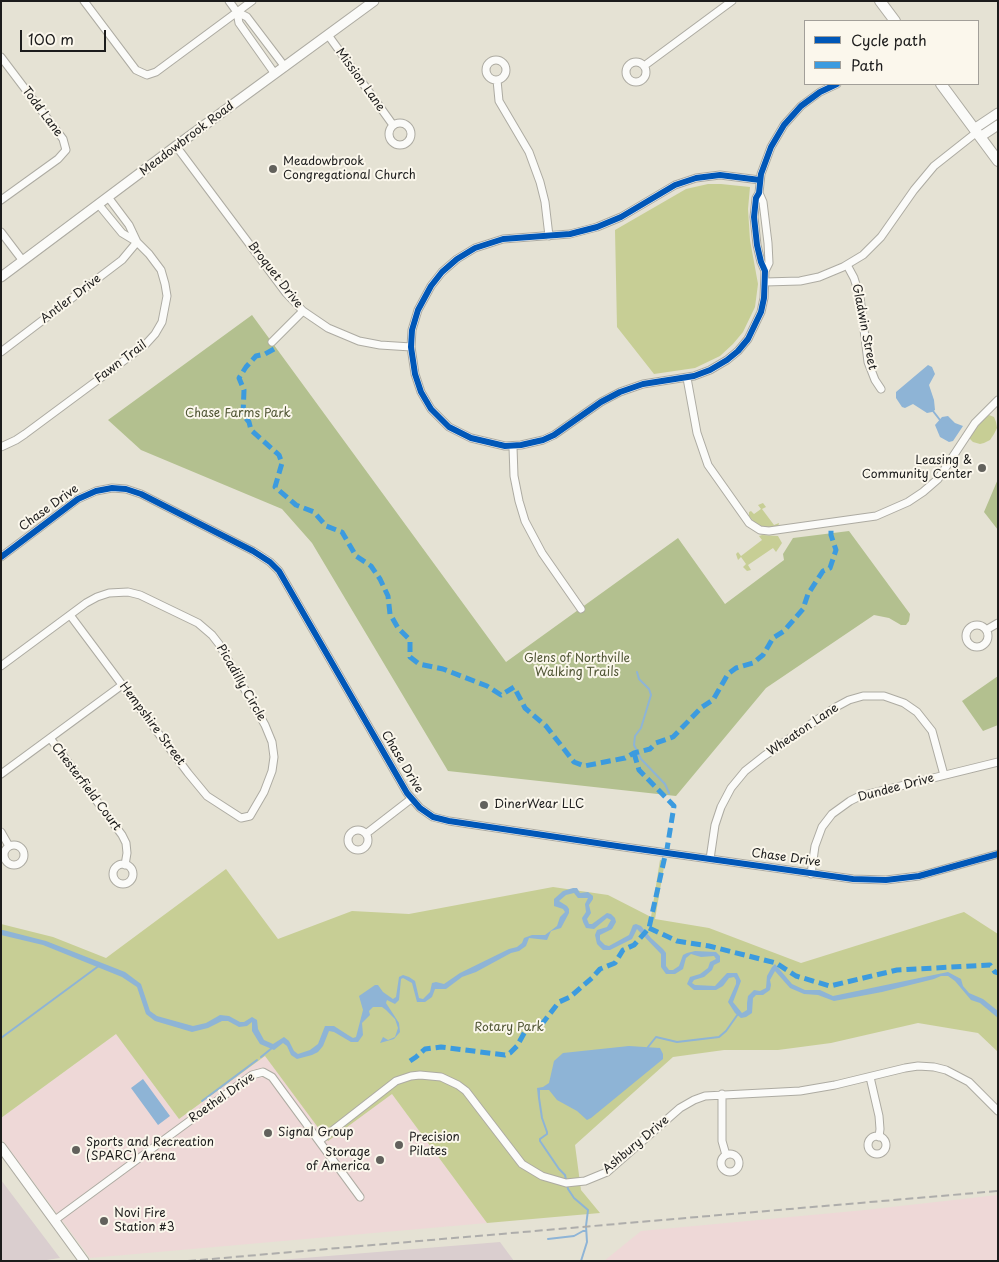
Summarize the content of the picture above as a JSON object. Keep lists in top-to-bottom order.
{
  "streets": {
    "street": [
      "Mission Lane",
      "Todd Lane",
      "Meadowbrook Road",
      "Broquet Drive",
      "Antler Drive",
      "Gladwin Street",
      "Fawn Trail",
      "Chase Drive",
      "Picadilly Circle",
      "Hempshire Street",
      "Wheaton Lane",
      "Chesterfield Court",
      "Dundee Drive",
      "Roethel Drive",
      "Ashbury Drive"
    ]
  },
  "crossings": [
    ["Mission Lane", "Meadowbrook Road"],
    ["Meadowbrook Road", "Broquet Drive"],
    ["Meadowbrook Road", "Fawn Trail"],
    ["Antler Drive", "Fawn Trail"],
    ["Chase Drive", "Wheaton Lane"],
    ["Chase Drive", "Dundee Drive"],
    ["Picadilly Circle", "Hempshire Street"],
    ["Wheaton Lane", "Dundee Drive"],
    ["Roethel Drive", "Ashbury Drive"]
  ],
  "parks": ["Chase Farms Park", "Glens of Northville Walking Trails", "Rotary Park"],
  "places": [
    "Meadowbrook Congregational Church",
    "Leasing & Community Center",
    "DinerWear LLC",
    "Signal Group",
    "Precision Pilates",
    "Sports and Recreation (SPARC) Arena",
    "Storage of America",
    "Novi Fire Station #3"
  ],
  "legend": ["Cycle path", "Path"],
  "scale_bar": "100 m"
}
